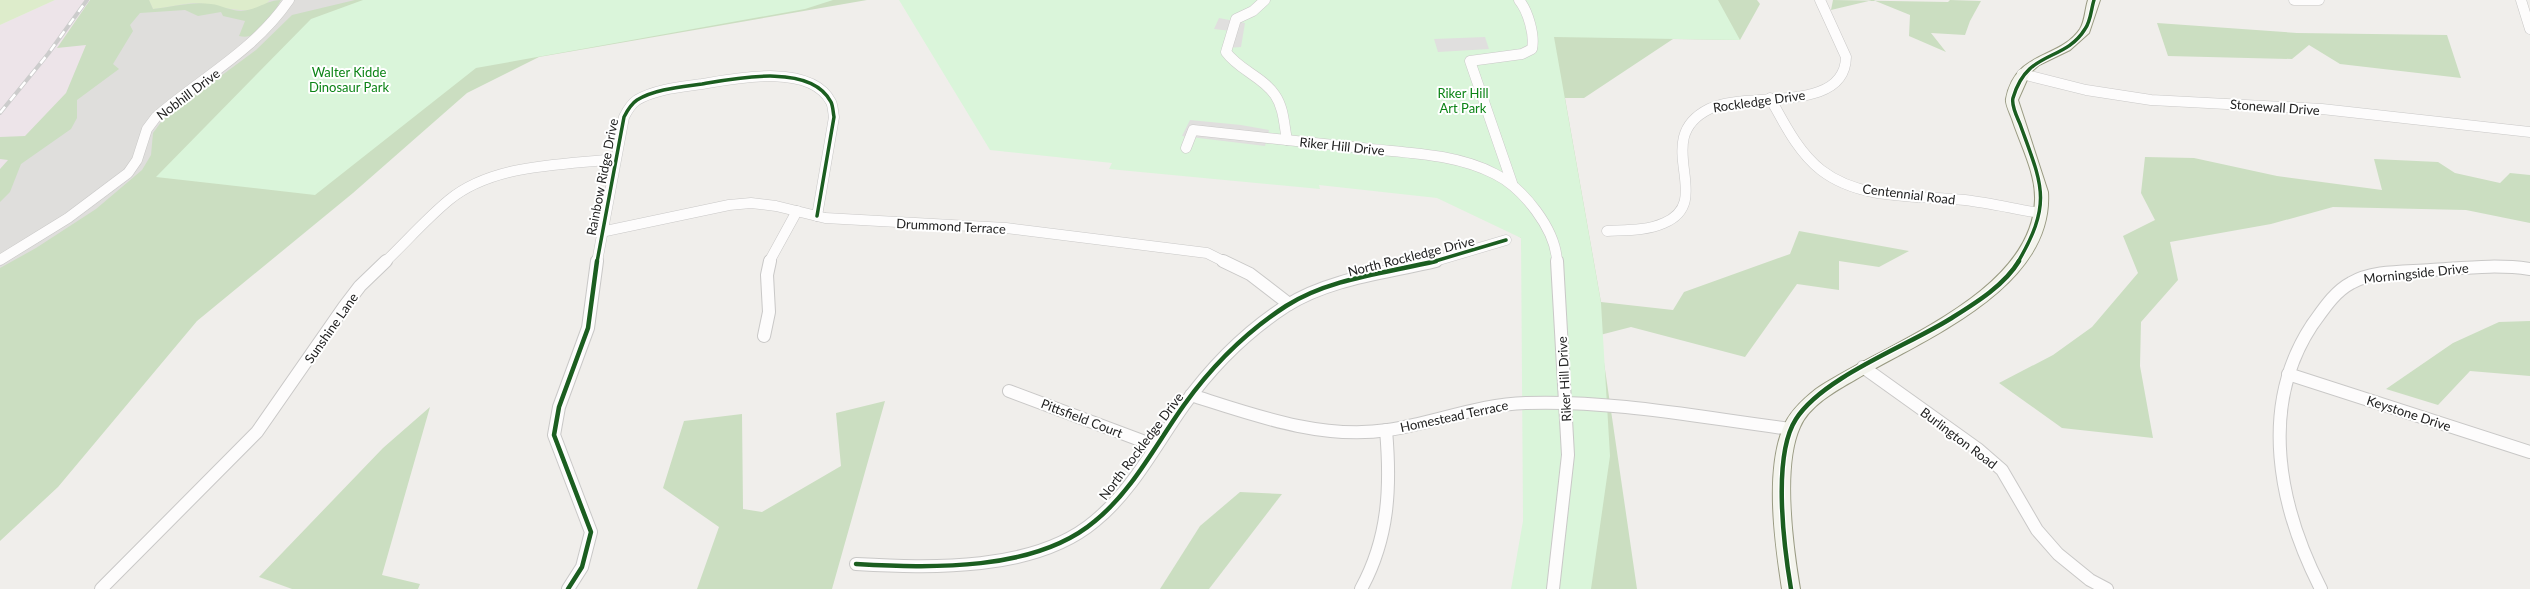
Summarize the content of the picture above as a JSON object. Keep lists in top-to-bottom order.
{
  "streets": {
    "street": [
      "Nobhill Drive",
      "Rockledge Drive",
      "Stonewall Drive",
      "Riker Hill Drive",
      "Rainbow Ridge Drive",
      "Centennial Road",
      "Drummond Terrace",
      "North Rockledge Drive",
      "Morningside Drive",
      "Sunshine Lane",
      "Keystone Drive",
      "Homestead Terrace",
      "Pittsfield Court",
      "Burlington Road"
    ]
  },
  "crossings": [
    ["Rockledge Drive", "Centennial Road"],
    ["Riker Hill Drive", "Homestead Terrace"],
    ["Rainbow Ridge Drive", "Drummond Terrace"],
    ["Rainbow Ridge Drive", "Sunshine Lane"],
    ["Drummond Terrace", "North Rockledge Drive"],
    ["North Rockledge Drive", "Homestead Terrace"],
    ["North Rockledge Drive", "Pittsfield Court"],
    ["Morningside Drive", "Keystone Drive"]
  ],
  "parks": ["Walter Kidde Dinosaur Park", "Riker Hill Art Park"]
}
